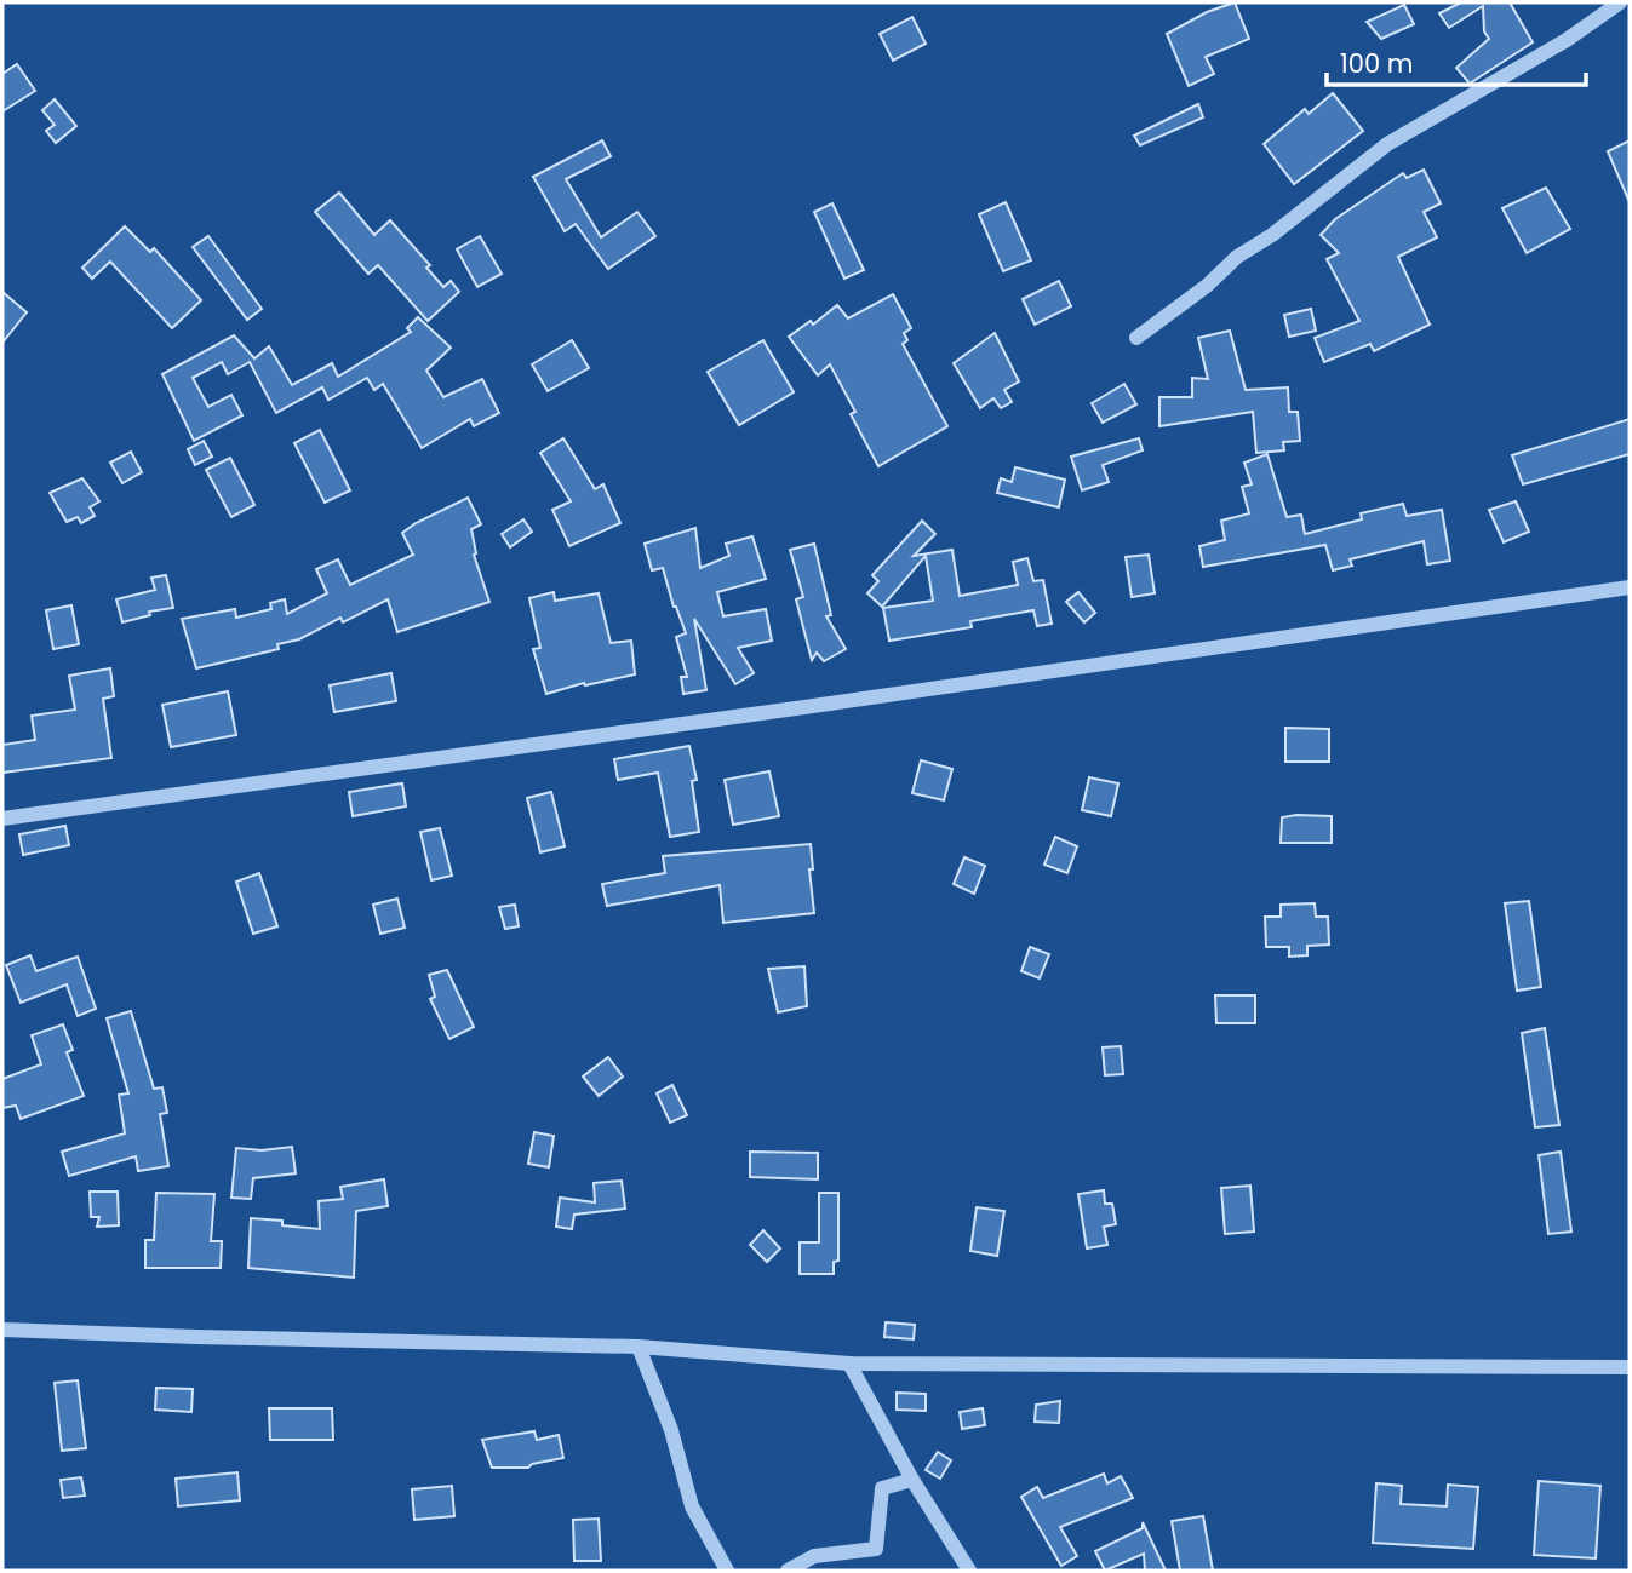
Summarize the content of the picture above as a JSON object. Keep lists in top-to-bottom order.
{
  "scale_bar": "100 m"
}
